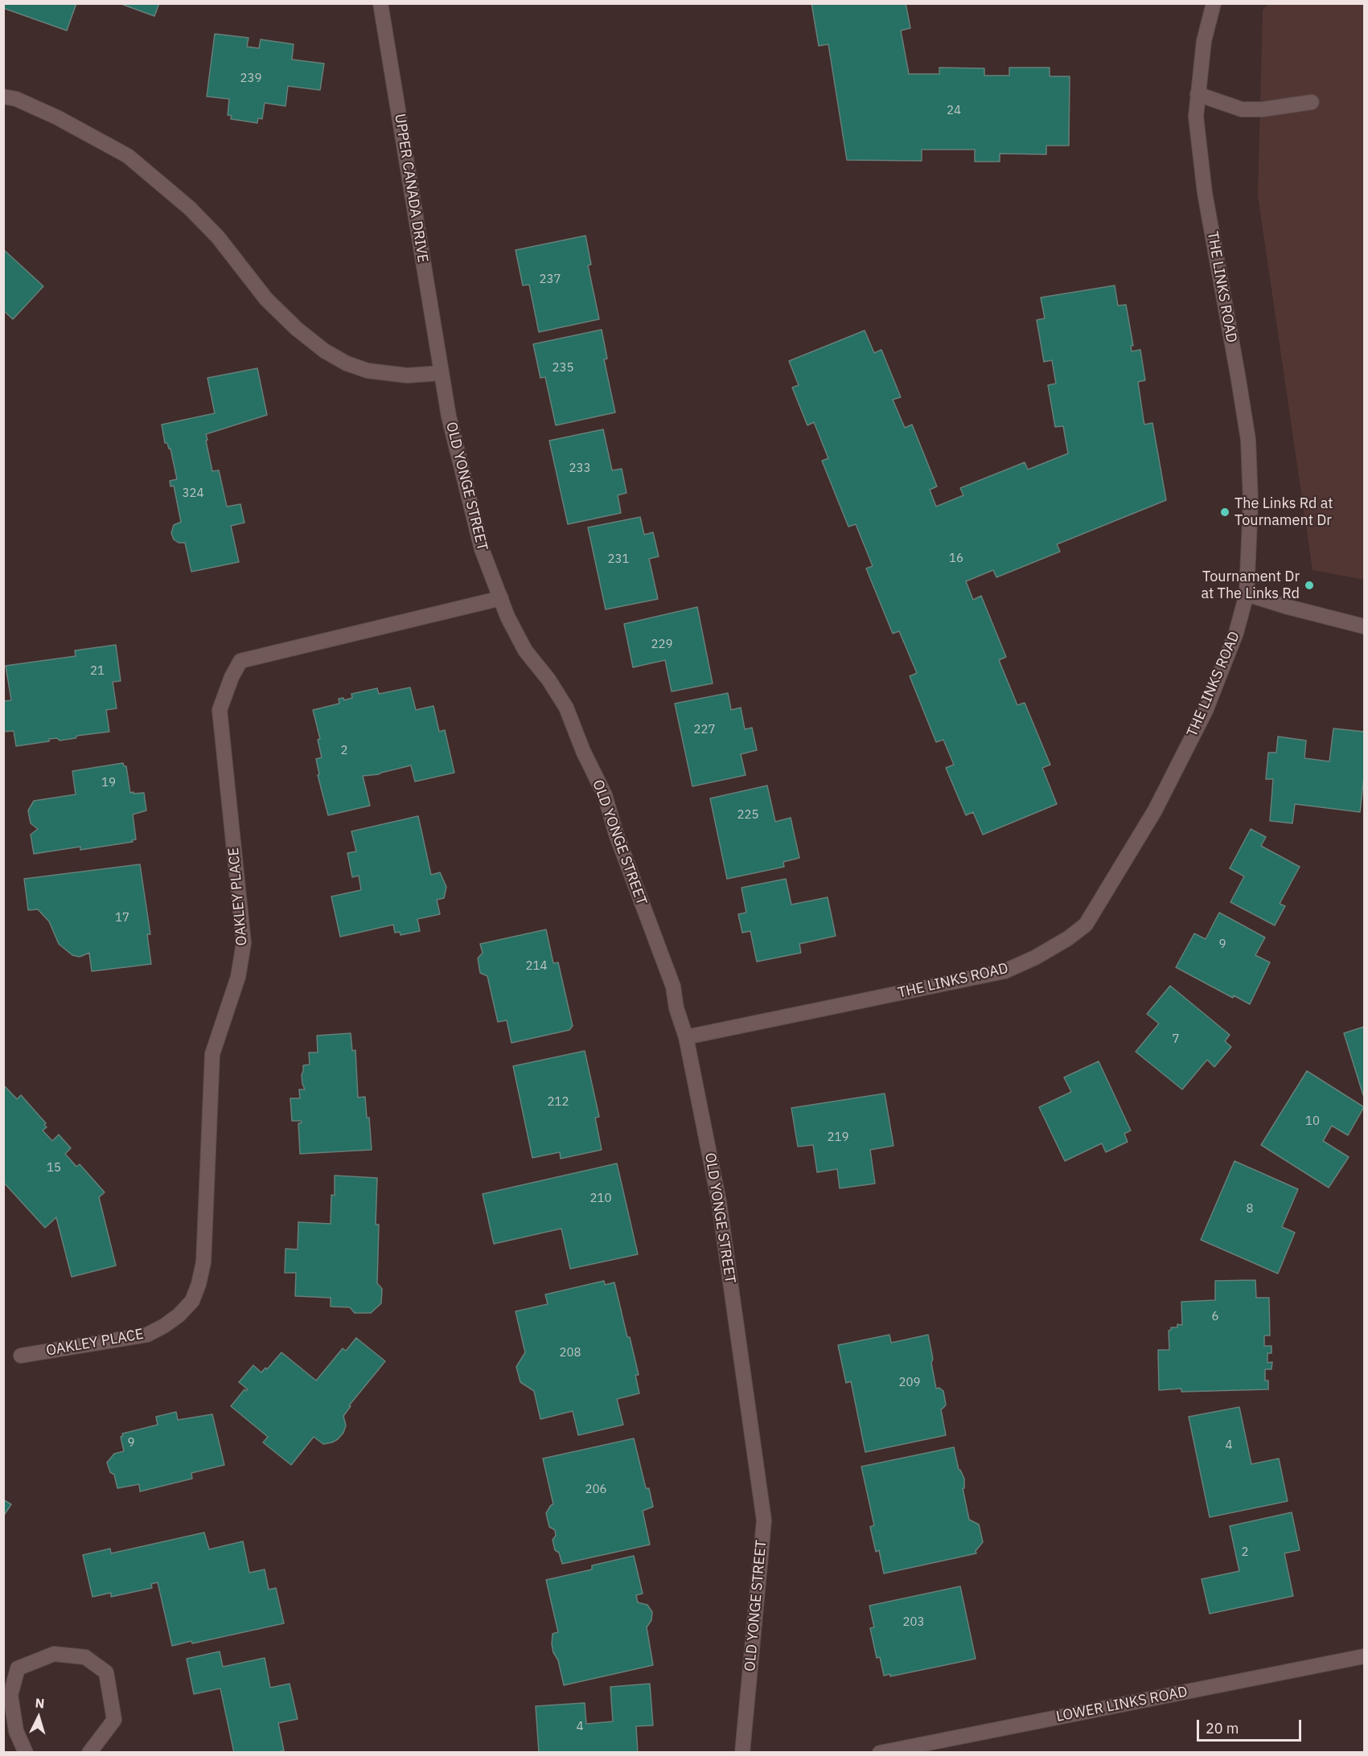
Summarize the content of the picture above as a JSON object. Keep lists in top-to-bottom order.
{
  "streets": {
    "street": [
      "UPPER CANADA DRIVE",
      "THE LINKS ROAD",
      "OLD YONGE STREET",
      "OAKLEY PLACE",
      "LOWER LINKS ROAD"
    ]
  },
  "crossings": [
    ["UPPER CANADA DRIVE", "OLD YONGE STREET"],
    ["THE LINKS ROAD", "OLD YONGE STREET"],
    ["OLD YONGE STREET", "OAKLEY PLACE"]
  ],
  "places": ["The Links Rd at Tournament Dr", "Tournament Dr at The Links Rd"],
  "house_numbers": [
    "239",
    "24",
    "237",
    "235",
    "233",
    "324",
    "16",
    "231",
    "229",
    "21",
    "227",
    "2",
    "19",
    "225",
    "17",
    "9",
    "214",
    "7",
    "212",
    "10",
    "219",
    "15",
    "210",
    "8",
    "6",
    "208",
    "209",
    "9",
    "4",
    "206",
    "2",
    "203",
    "4"
  ],
  "scale_bar": "20 m",
  "north": "top"
}
